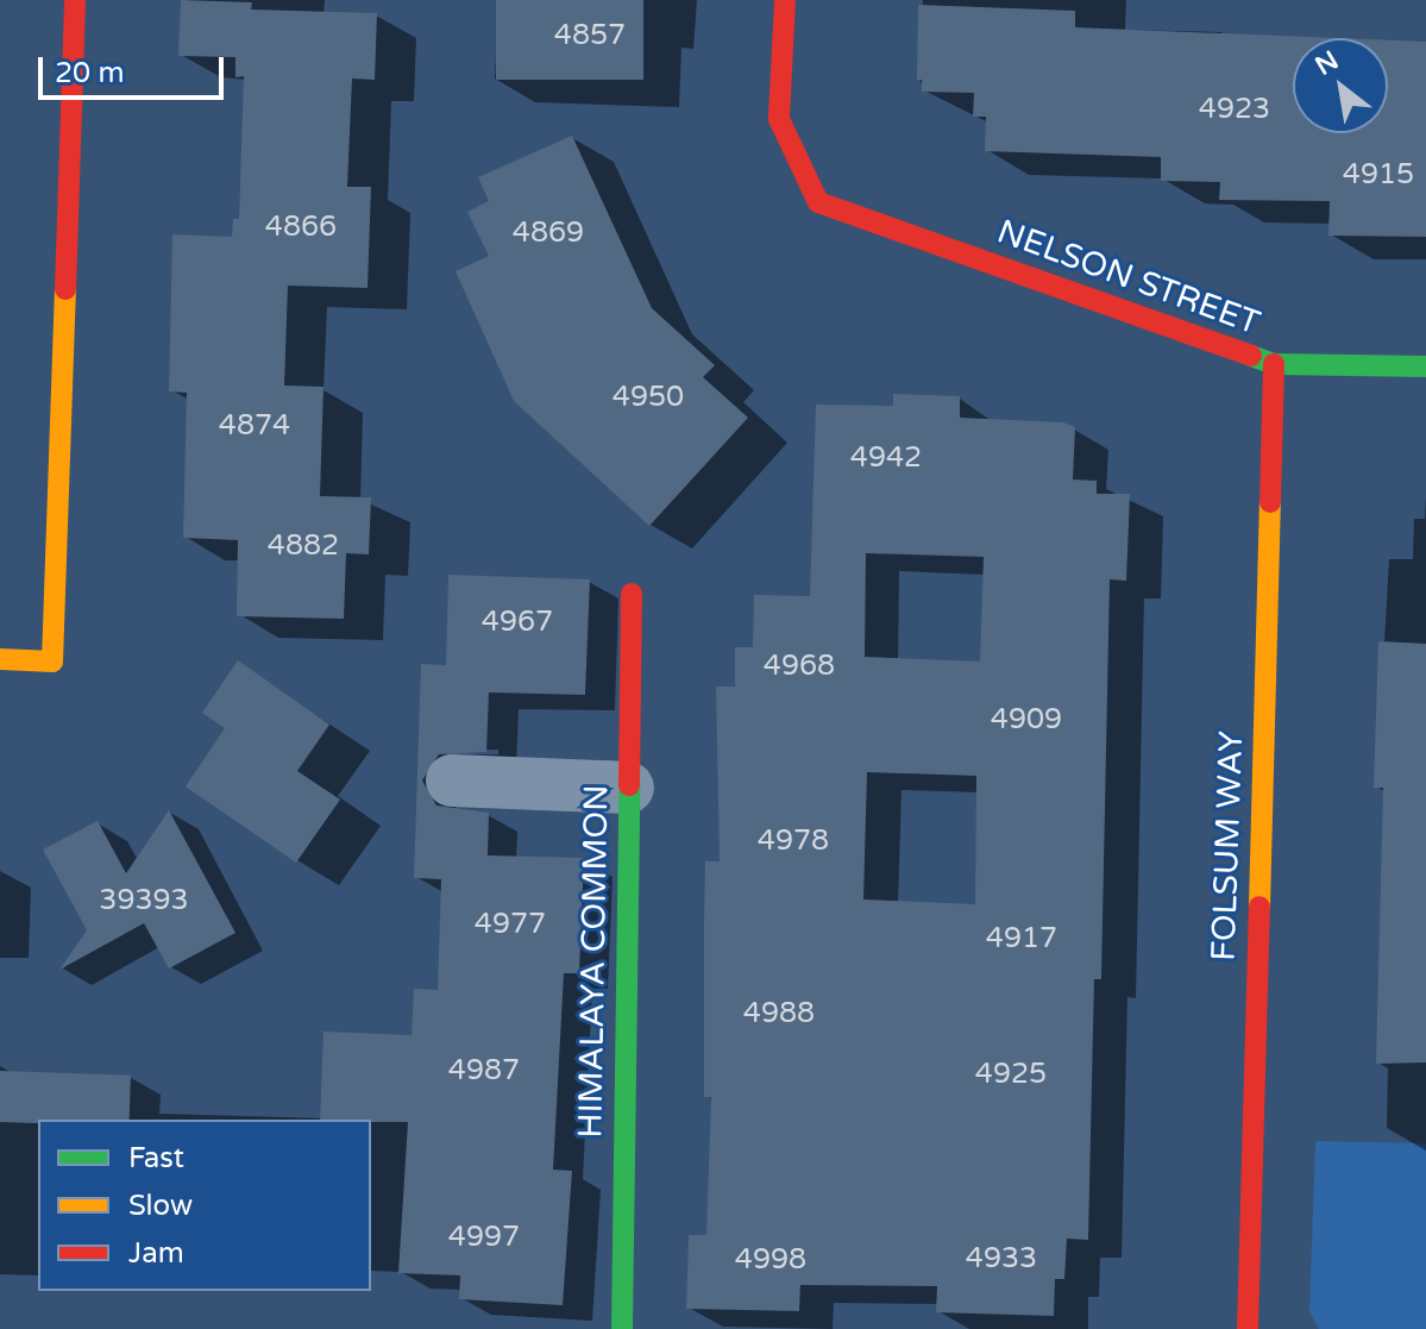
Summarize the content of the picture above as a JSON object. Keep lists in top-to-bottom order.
{
  "streets": {
    "street": ["NELSON STREET", "FOLSUM WAY", "HIMALAYA COMMON"]
  },
  "crossings": [
    ["NELSON STREET", "FOLSUM WAY"]
  ],
  "house_numbers": [
    "4857",
    "4923",
    "4915",
    "4866",
    "4869",
    "4950",
    "4874",
    "4942",
    "4882",
    "4967",
    "4968",
    "4909",
    "4978",
    "39393",
    "4977",
    "4917",
    "4988",
    "4987",
    "4925",
    "4997",
    "4933",
    "4998"
  ],
  "legend": ["Fast", "Slow", "Jam"],
  "scale_bar": "20 m",
  "north": "top left"
}
